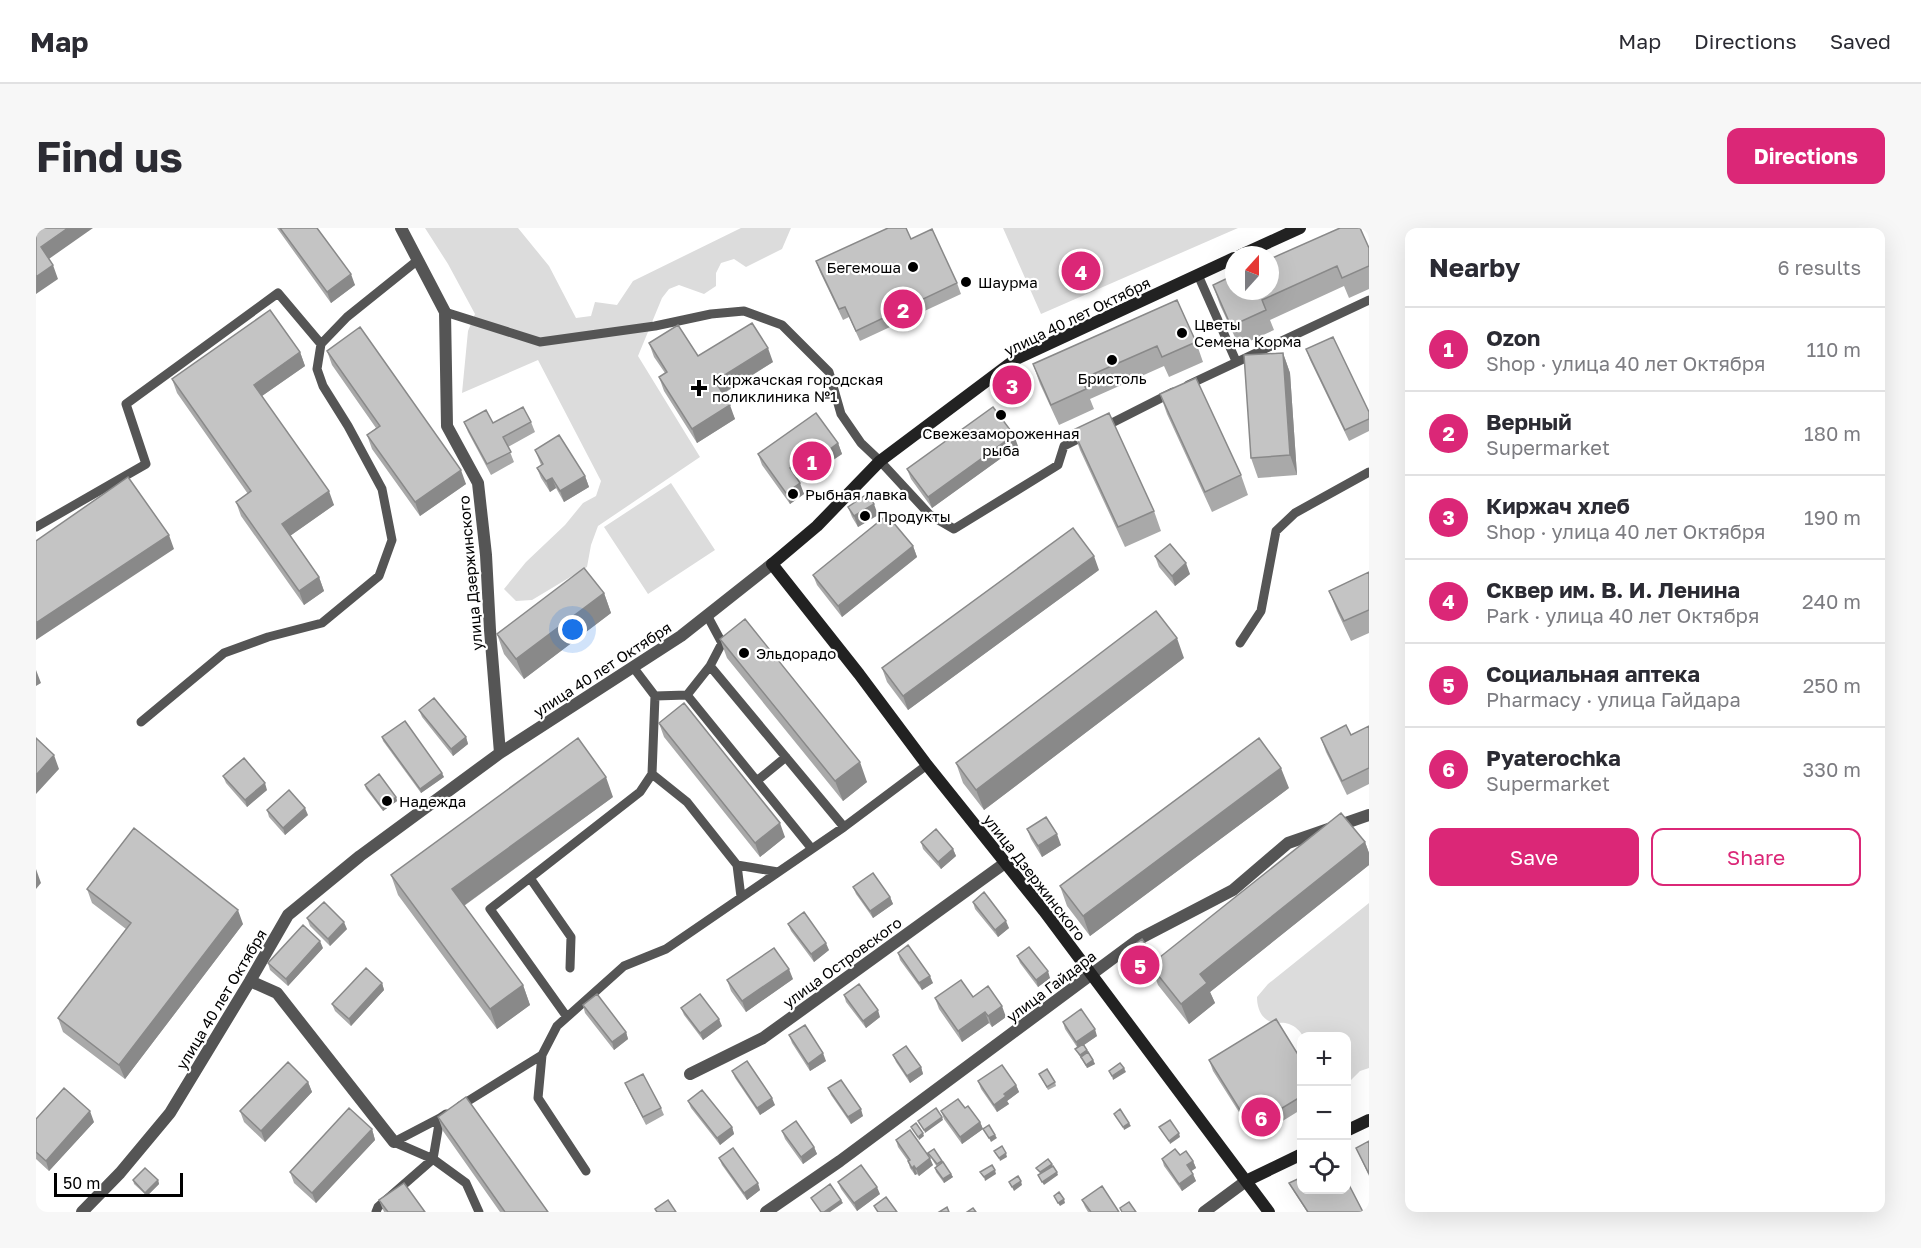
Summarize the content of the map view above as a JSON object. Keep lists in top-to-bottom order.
{
  "streets": {
    "street": [
      "улица 40 лет Октября",
      "улица Дзержинского",
      "улица Островского",
      "улица Гайдара"
    ]
  },
  "crossings": [
    ["улица 40 лет Октября", "улица Дзержинского"],
    ["улица Дзержинского", "улица Островского"],
    ["улица Дзержинского", "улица Гайдара"]
  ],
  "places": {
    "other": [
      "Бегемоша",
      "Шаурма",
      "Цветы Семена Корма",
      "Бристоль",
      "Свежезамороженная рыба",
      "Рыбная лавка",
      "Продукты",
      "Эльдорадо",
      "Надежда"
    ],
    "health": ["Киржачская городская поликлиника №1"]
  },
  "scale_bar": "50 m",
  "north": "top",
  "page": {
    "header": "Map",
    "nav": ["Map", "Directions", "Saved"],
    "buttons": [
      "Directions",
      ["Save", "Share"]
    ],
    "title": "Find us",
    "heading": ["Nearby", "6 results"],
    "pins": [
      "4",
      "2",
      "3",
      "1",
      "5",
      "6"
    ],
    "list": [
      {
        "mark": "1",
        "name": "Ozon",
        "note": "Shop · улица 40 лет Октября",
        "value": "110 m"
      },
      {
        "mark": "2",
        "name": "Верный",
        "note": "Supermarket",
        "value": "180 m"
      },
      {
        "mark": "3",
        "name": "Киржач хлеб",
        "note": "Shop · улица 40 лет Октября",
        "value": "190 m"
      },
      {
        "mark": "4",
        "name": "Сквер им. В. И. Ленина",
        "note": "Park · улица 40 лет Октября",
        "value": "240 m"
      },
      {
        "mark": "5",
        "name": "Социальная аптека",
        "note": "Pharmacy · улица Гайдара",
        "value": "250 m"
      },
      {
        "mark": "6",
        "name": "Pyaterochka",
        "note": "Supermarket",
        "value": "330 m"
      }
    ],
    "map_buttons": ["+", "−"],
    "scale": "50 m"
  }
}
